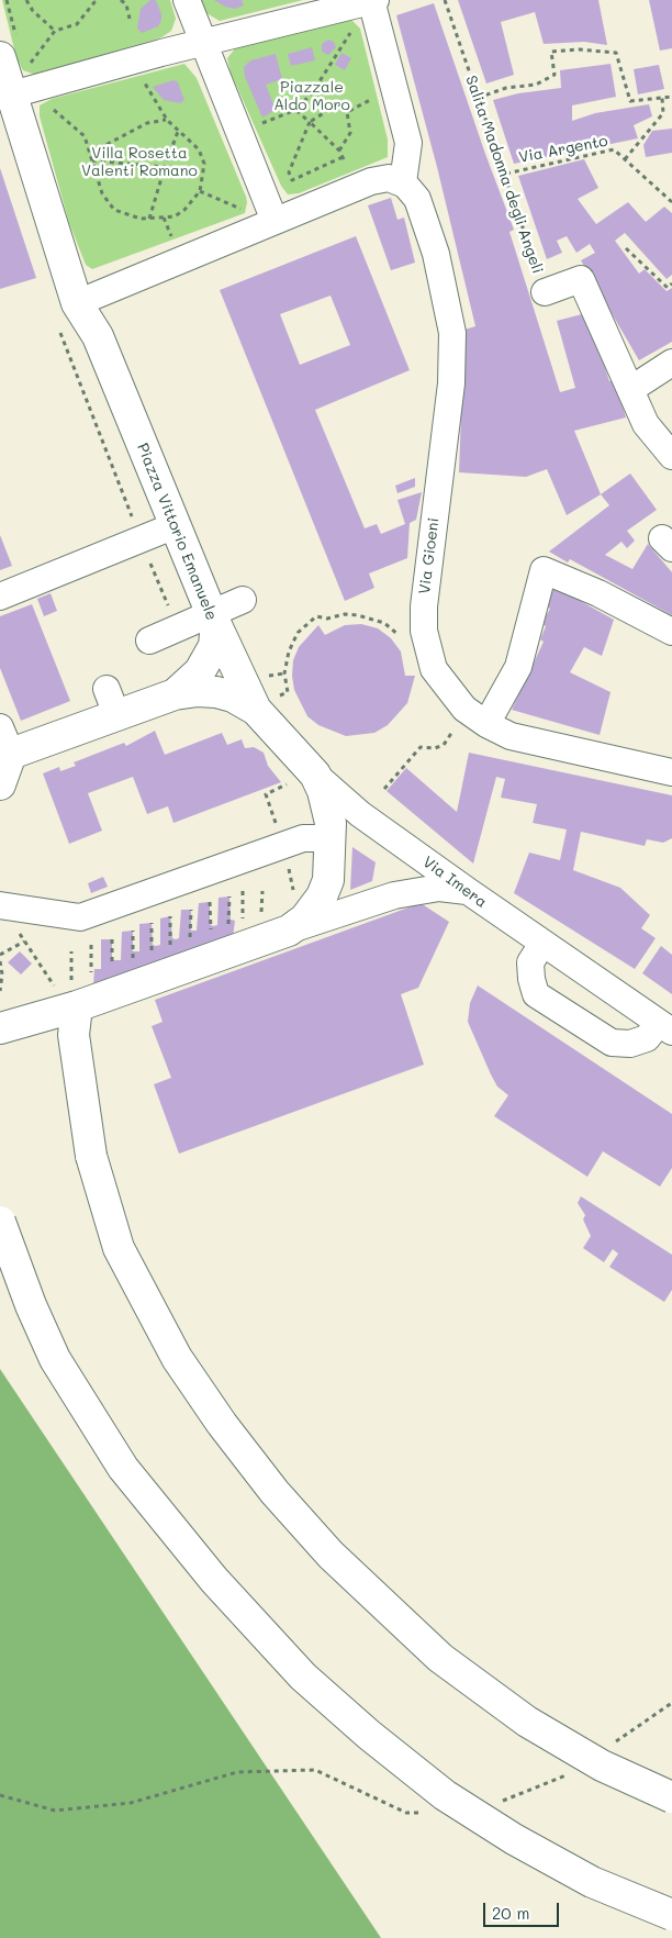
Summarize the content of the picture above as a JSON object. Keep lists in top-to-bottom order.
{
  "streets": {
    "main road": ["Piazza Vittorio Emanuele", "Via Imera"],
    "street": ["Salita Madonna degli Angeli", "Via Gioeni"],
    "path": ["Via Argento"]
  },
  "crossings": [
    ["Via Argento", "Salita Madonna degli Angeli"]
  ],
  "parks": ["Piazzale Aldo Moro", "Villa Rosetta Valenti Romano"],
  "scale_bar": "20 m"
}
